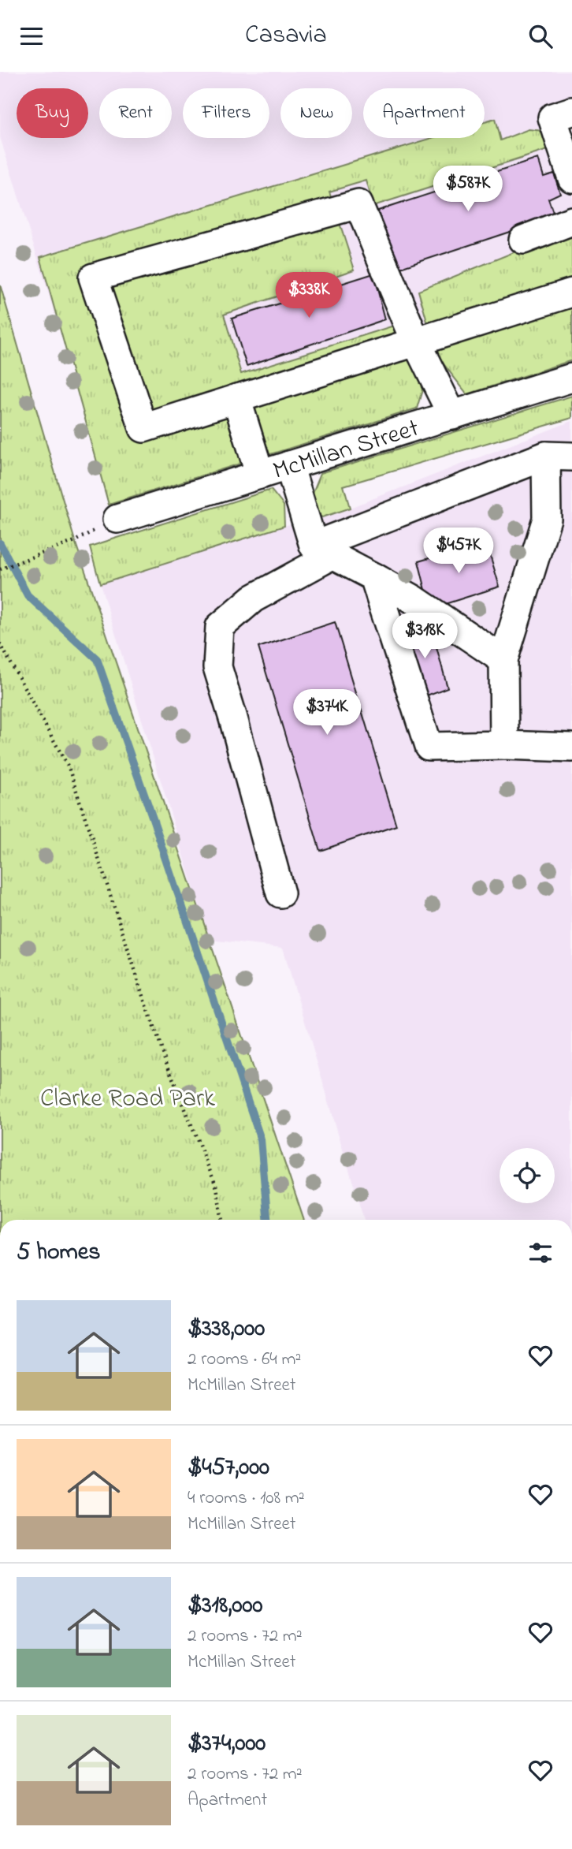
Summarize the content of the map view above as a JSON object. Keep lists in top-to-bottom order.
{
  "streets": {
    "street": ["McMillan Street"]
  },
  "parks": ["Clarke Road Park"],
  "page": {
    "header": "Casavia",
    "chip": [
      "Buy",
      "Rent",
      "Filters",
      "New",
      "Apartment"
    ],
    "price": [
      "$587K",
      "$338K",
      "$457K",
      "$318K",
      "$374K"
    ],
    "heading": "5 homes",
    "list": [
      {
        "name": "$338,000",
        "note": "2 rooms · 64 m² · McMillan Street"
      },
      {
        "name": "$457,000",
        "note": "4 rooms · 108 m² · McMillan Street"
      },
      {
        "name": "$318,000",
        "note": "2 rooms · 72 m² · McMillan Street"
      },
      {
        "name": "$374,000",
        "note": "2 rooms · 72 m² · Apartment"
      }
    ]
  }
}
